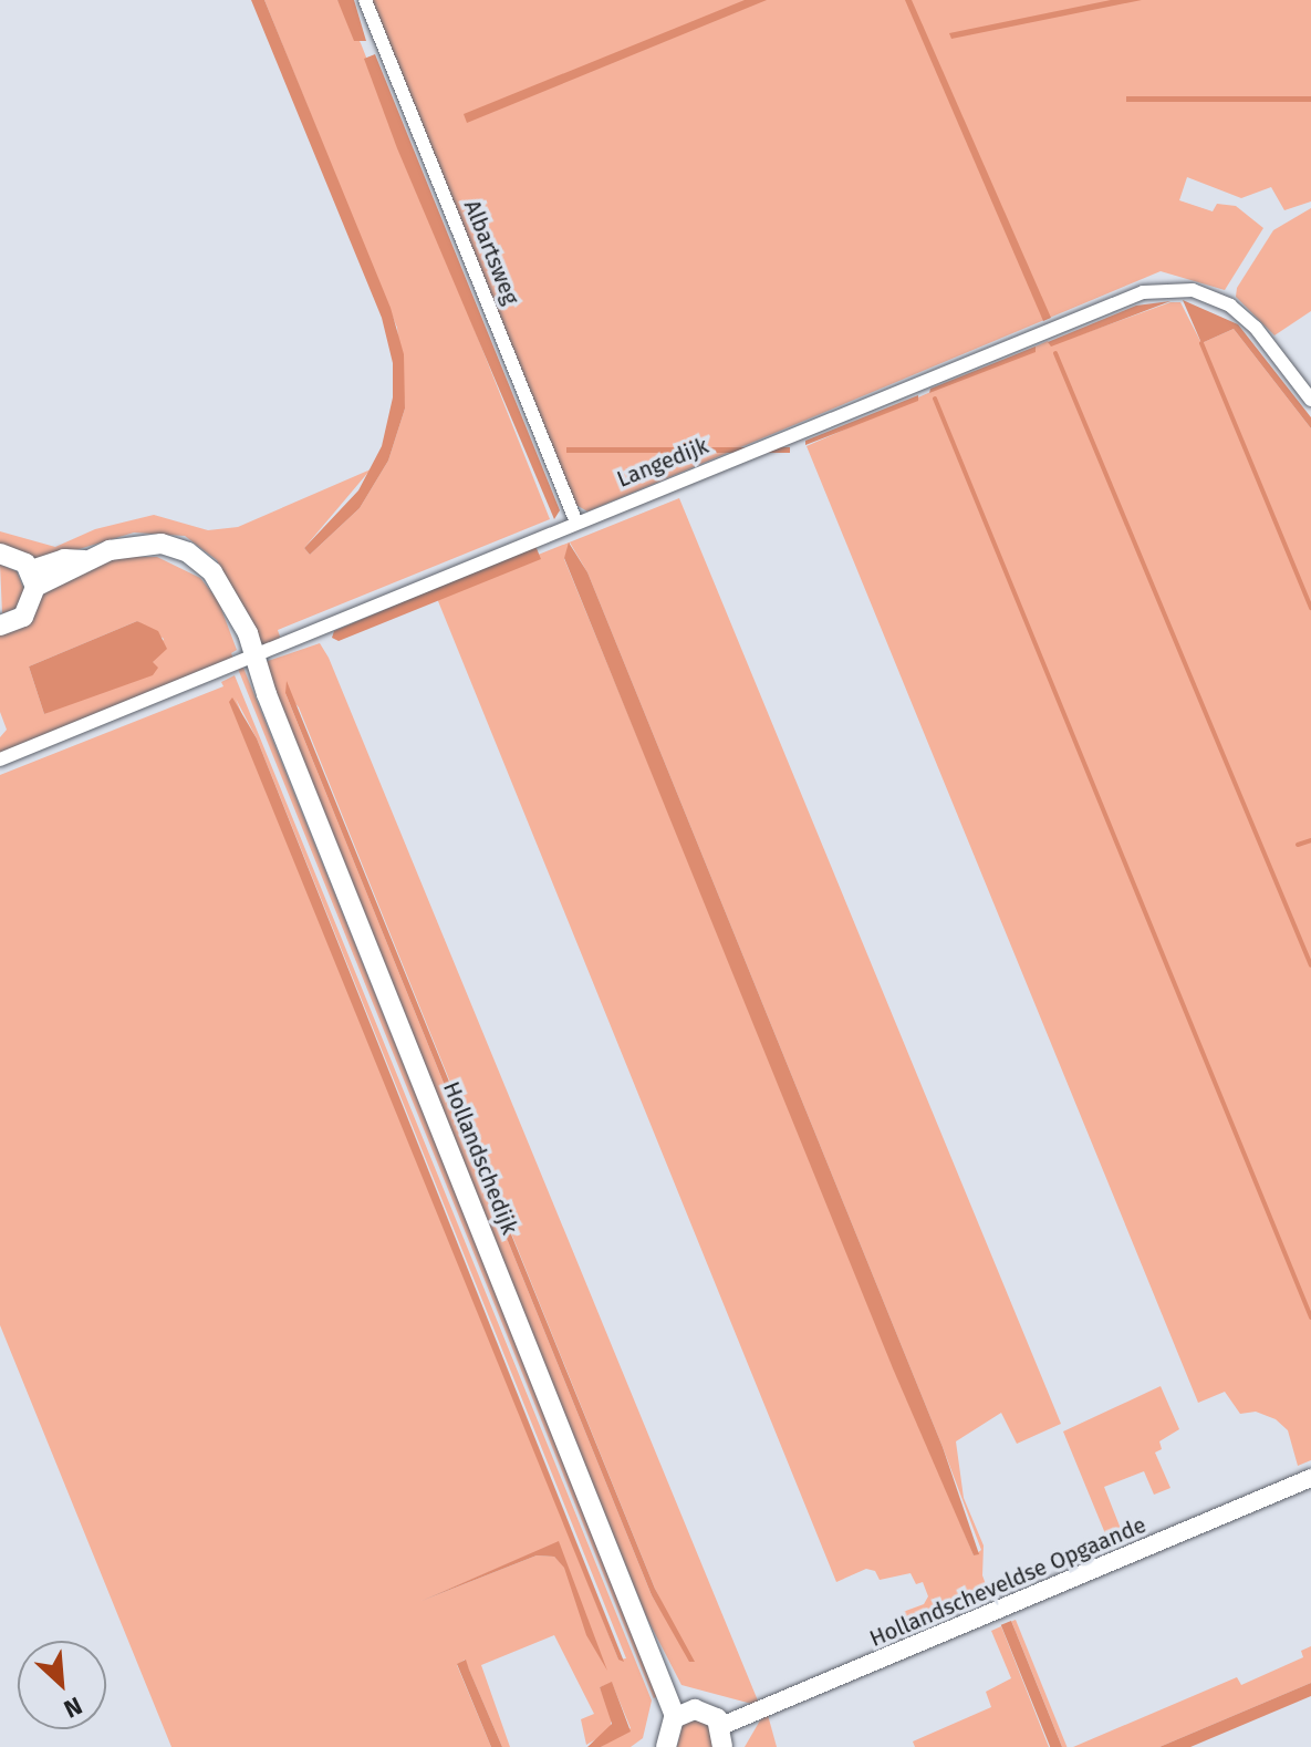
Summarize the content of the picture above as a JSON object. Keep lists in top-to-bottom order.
{
  "streets": {
    "main road": ["Hollandschedijk"],
    "street": ["Albartsweg", "Langedijk", "Hollandscheveldse Opgaande"]
  },
  "crossings": [
    ["Albartsweg", "Langedijk"],
    ["Langedijk", "Hollandschedijk"]
  ],
  "north": "bottom right"
}
